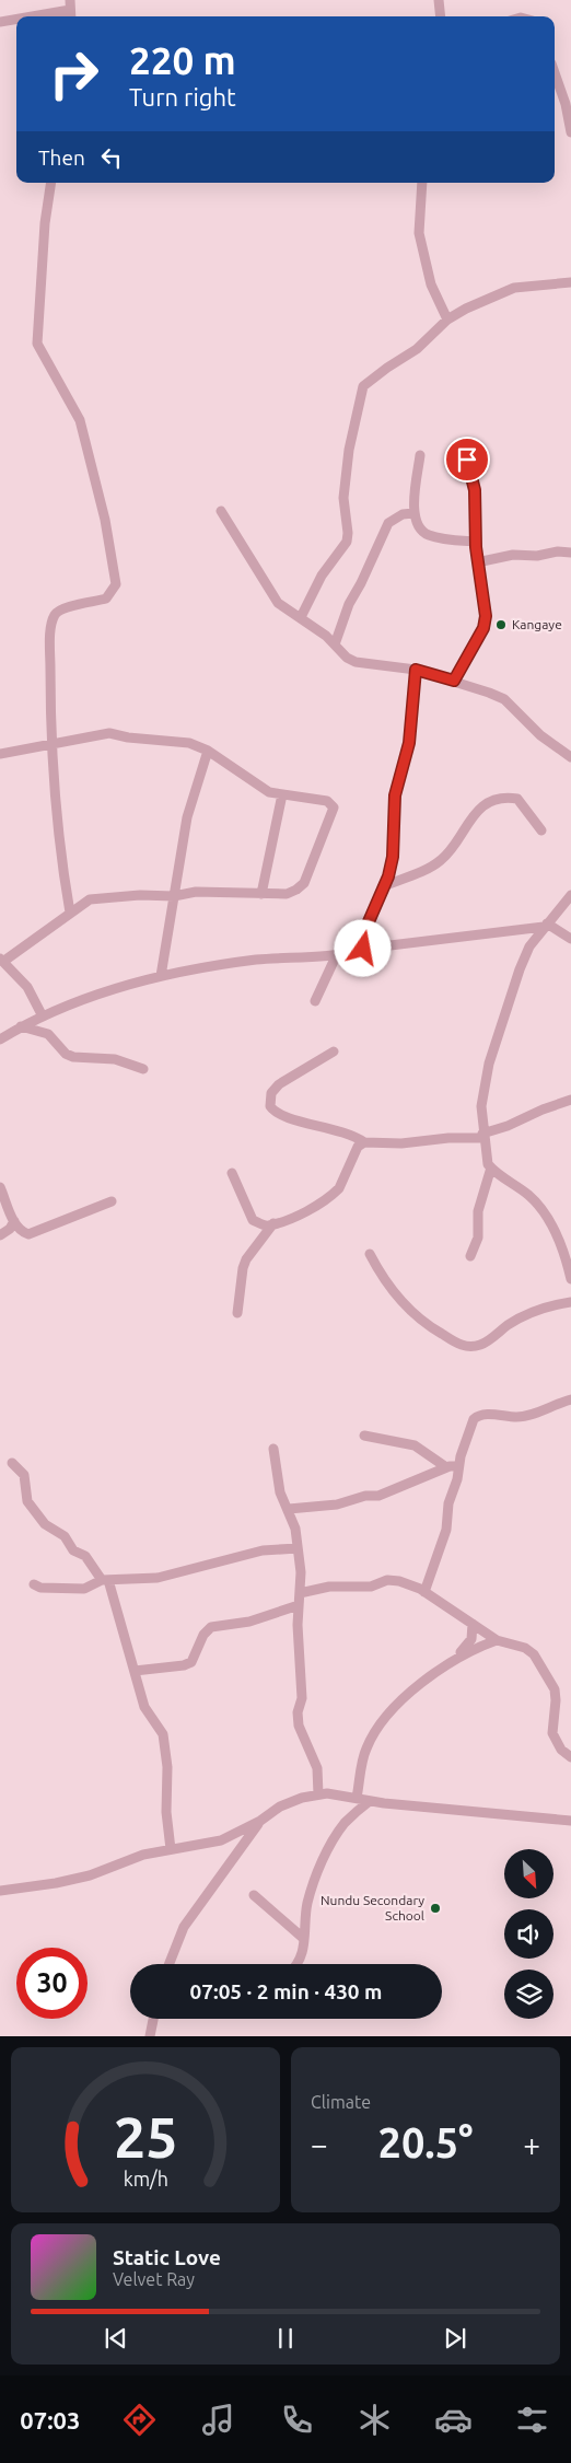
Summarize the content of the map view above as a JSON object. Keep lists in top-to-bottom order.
{
  "places": ["Kangaye", "Nundu Secondary School"],
  "north": "bottom right",
  "page": {
    "turn": ["220 m", "Turn right"],
    "then": "Then",
    "limit": "30",
    "trip": "07:05 · 2 min · 430 m",
    "tile": "Climate",
    "heat": ["−", "20.5°", "+"],
    "song": ["Static Love", "Velvet Ray"],
    "tabs": "07:03",
    "gauge": ["25", "km/h"]
  }
}
